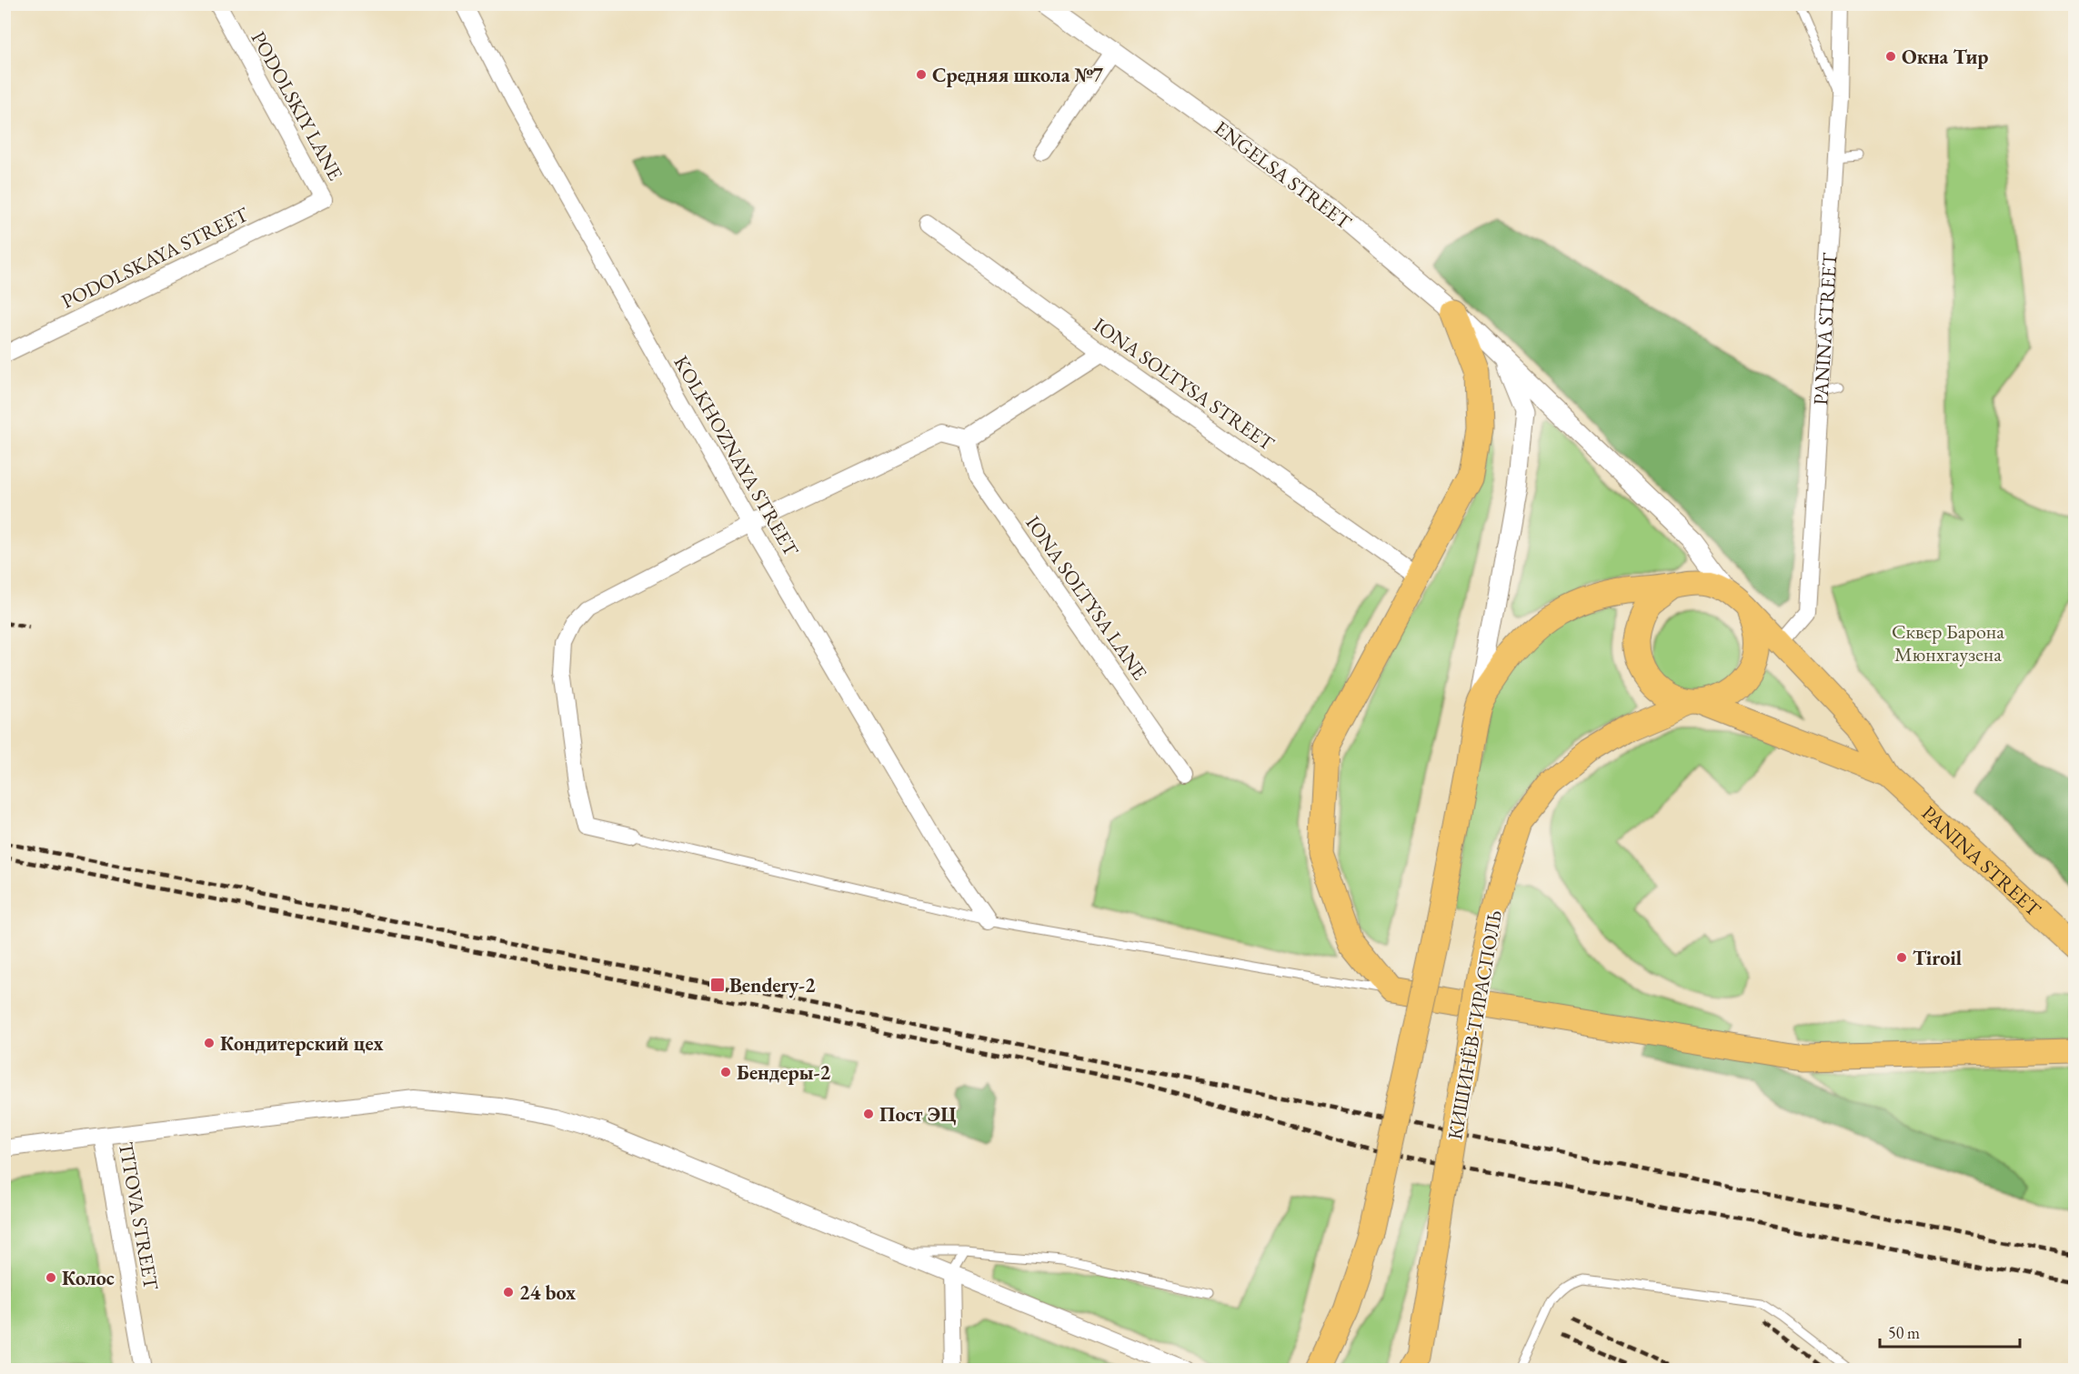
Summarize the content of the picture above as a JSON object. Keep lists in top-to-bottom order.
{
  "streets": {
    "main road": ["PANINA STREET", "КИШИНЁВ-ТИРАСПОЛЬ"],
    "street": [
      "PODOLSKIY LANE",
      "ENGELSA STREET",
      "PODOLSKAYA STREET",
      "IONA SOLTYSA STREET",
      "KOLKHOZNAYA STREET",
      "IONA SOLTYSA LANE",
      "TITOVA STREET"
    ]
  },
  "crossings": [
    ["PODOLSKIY LANE", "PODOLSKAYA STREET"],
    ["ENGELSA STREET", "КИШИНЁВ-ТИРАСПОЛЬ"]
  ],
  "parks": ["Сквер Барона Мюнхгаузена"],
  "places": {
    "other": [
      "Окна Тир",
      "Средняя школа №7",
      "Tiroil",
      "Кондитерский цех",
      "Бендеры-2",
      "Пост ЭЦ",
      "Колос",
      "24 box"
    ],
    "transit": ["Bendery-2"]
  },
  "scale_bar": "50 m"
}
